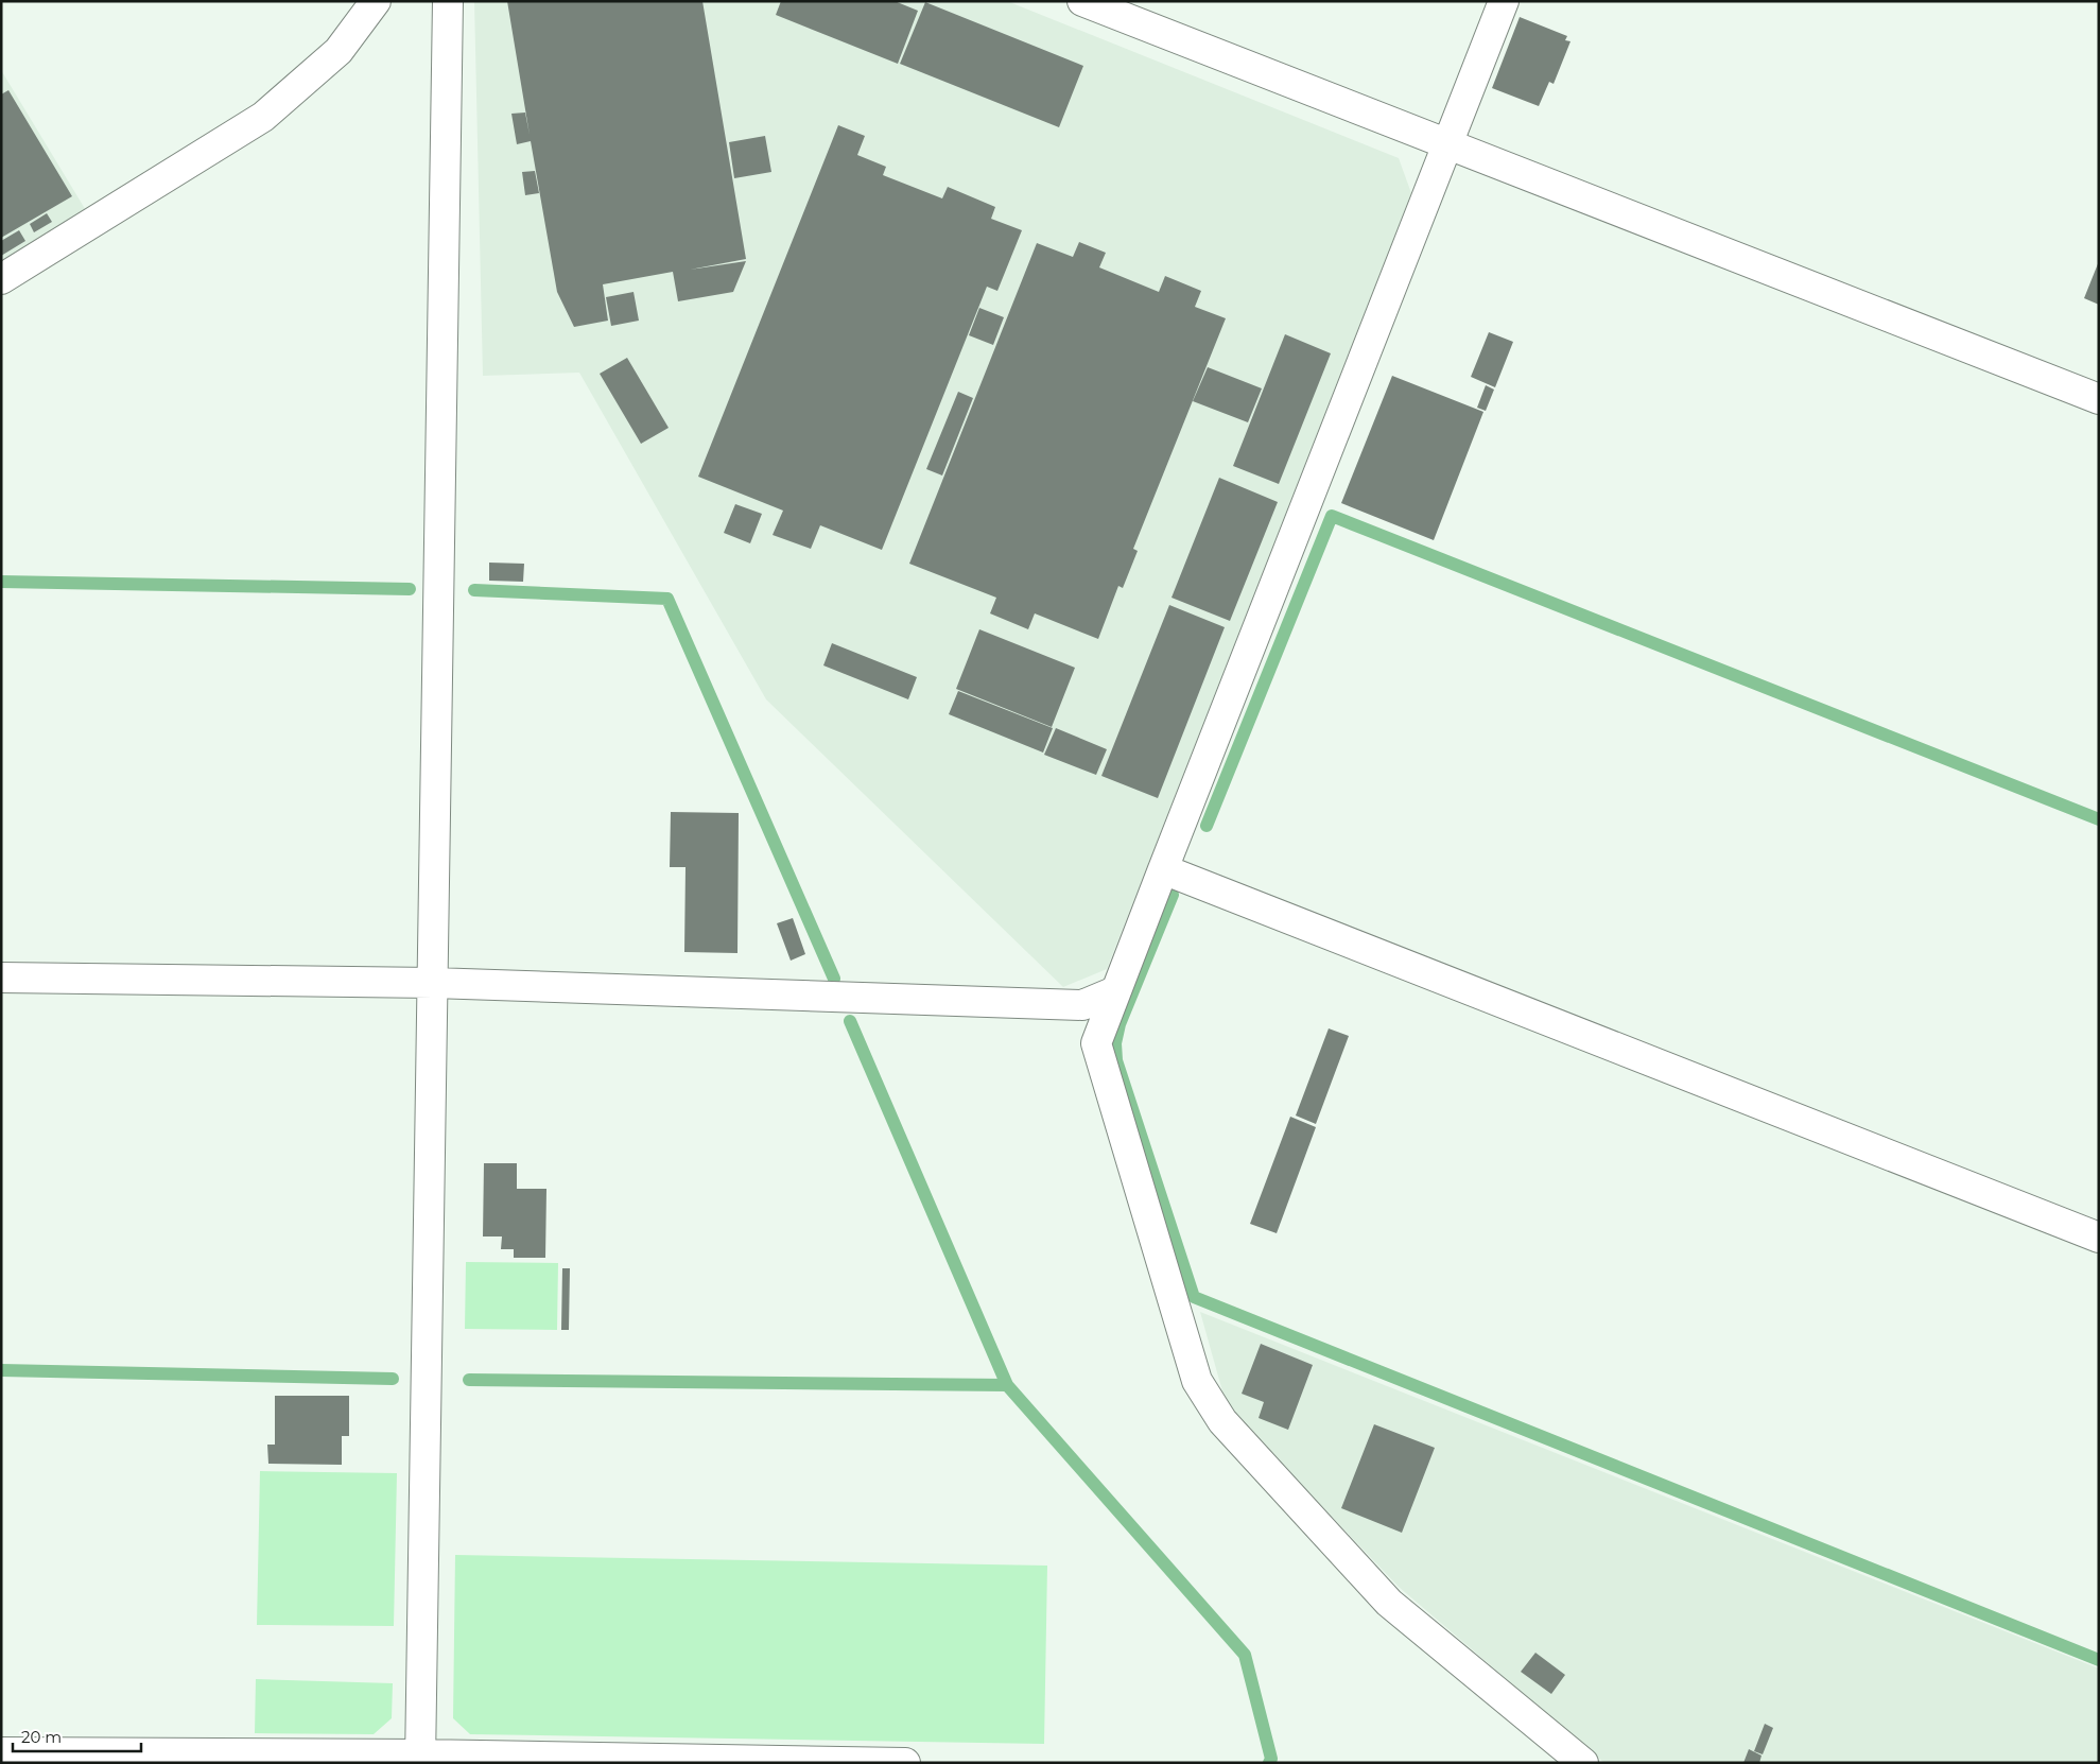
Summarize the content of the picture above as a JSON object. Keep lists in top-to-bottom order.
{
  "scale_bar": "20 m"
}
